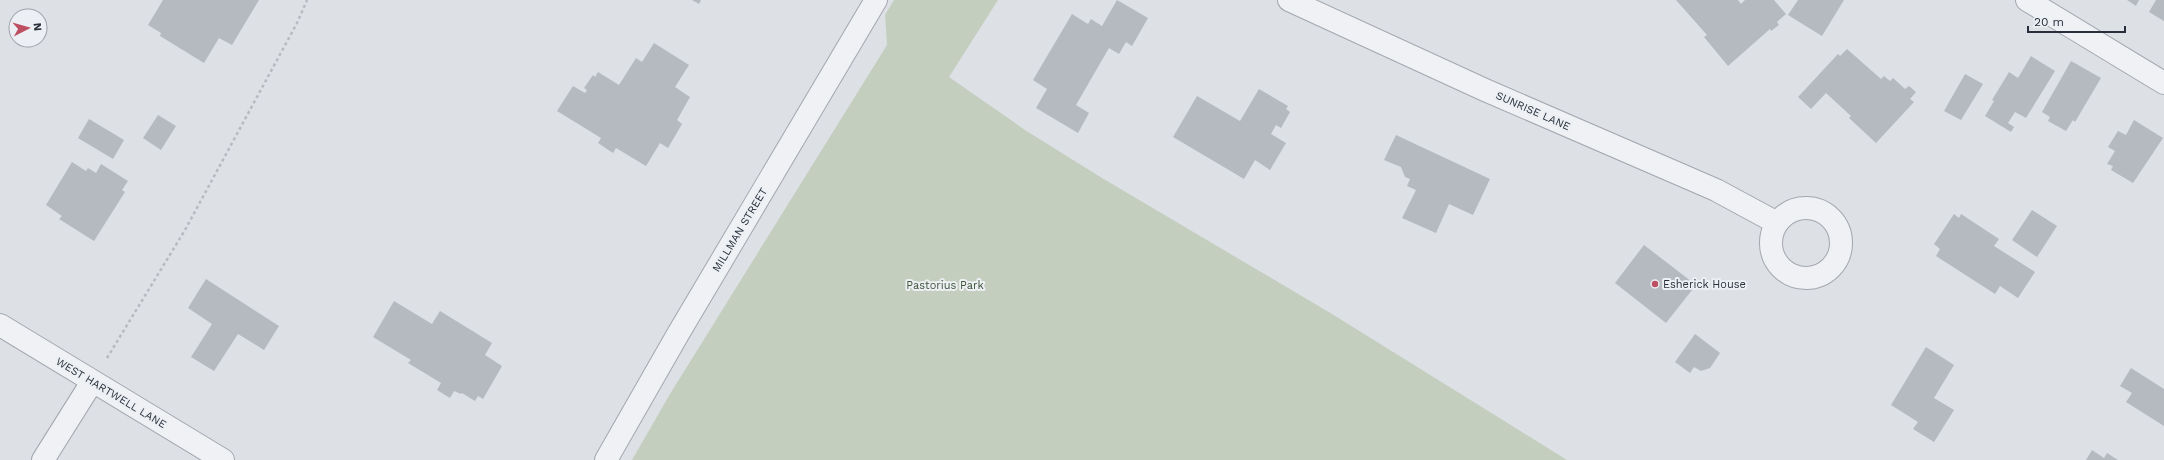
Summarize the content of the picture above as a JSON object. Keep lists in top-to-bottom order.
{
  "streets": {
    "street": ["SUNRISE LANE", "MILLMAN STREET", "WEST HARTWELL LANE"]
  },
  "parks": ["Pastorius Park"],
  "places": ["Esherick House"],
  "scale_bar": "20 m",
  "north": "right"
}
